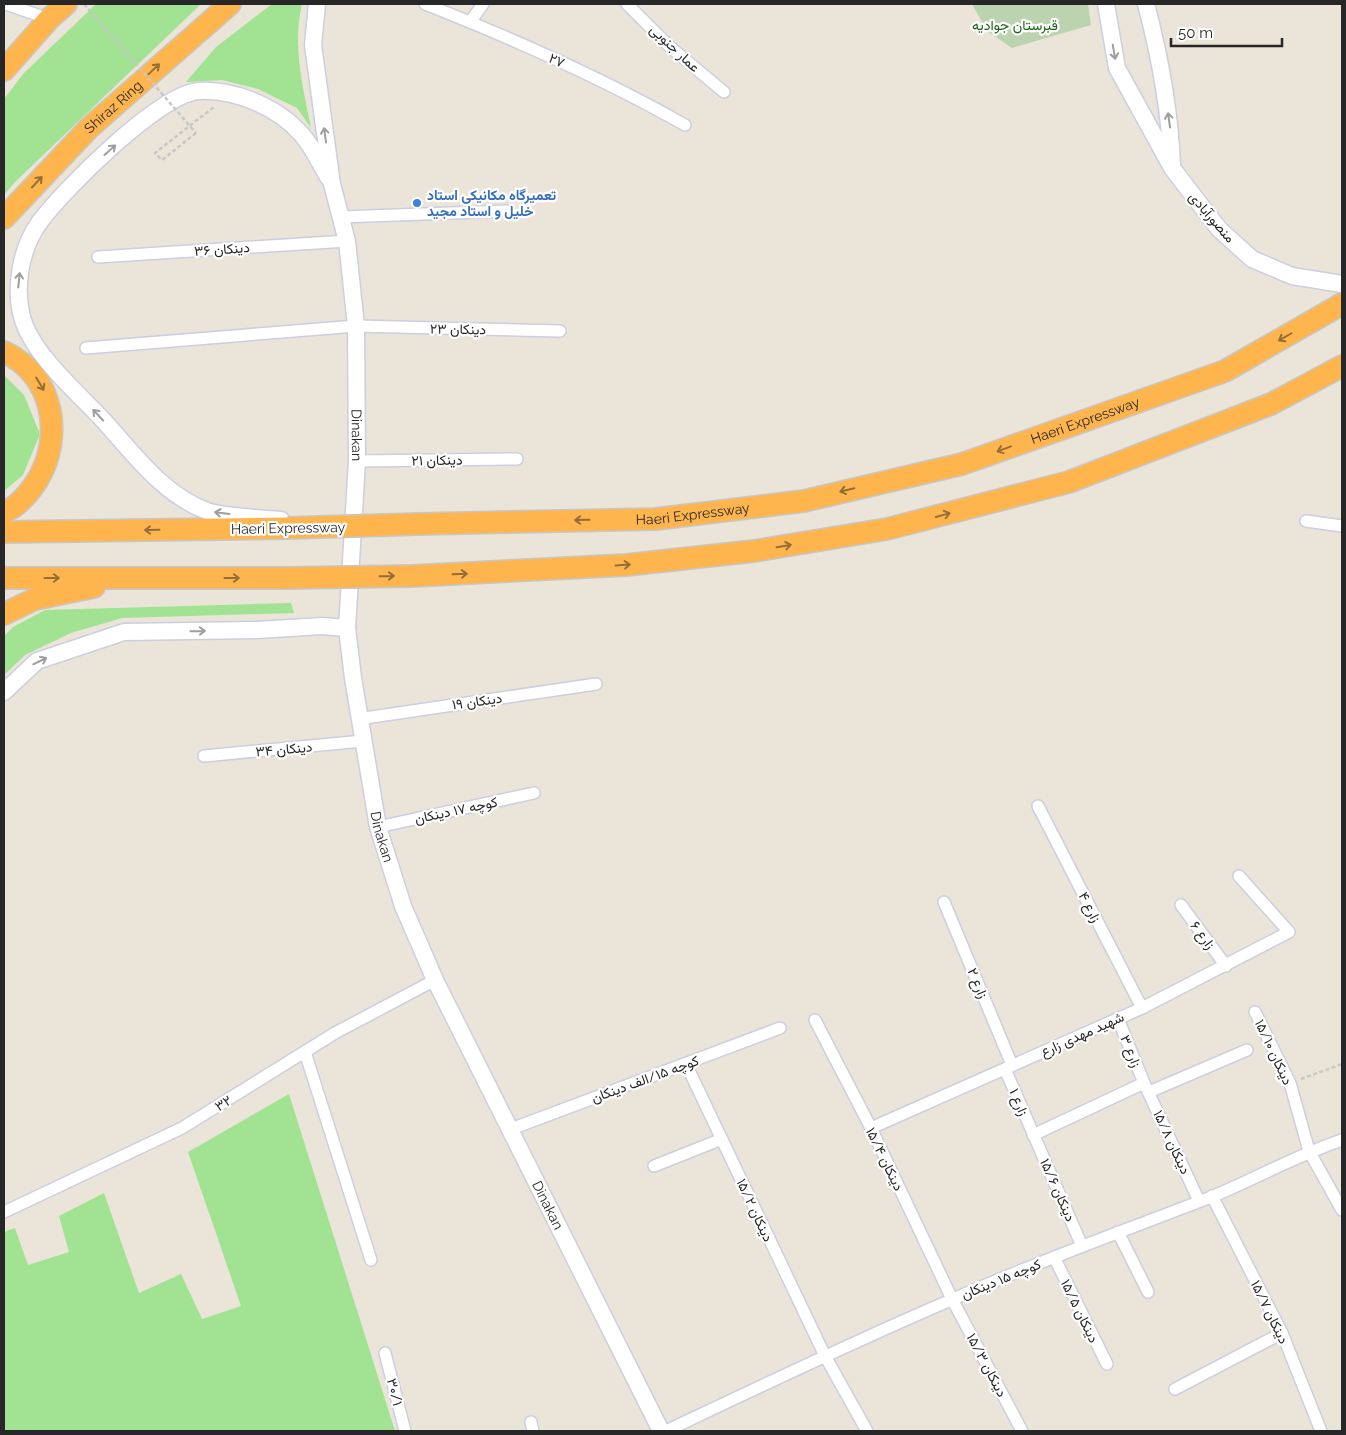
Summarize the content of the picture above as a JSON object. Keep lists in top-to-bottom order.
{
  "streets": {
    "highway": ["Shiraz Ring", "Haeri Expressway"],
    "main road": ["منصورآبادی", "Dinakan"],
    "street": [
      "عمار جنوبی",
      "۲۷",
      "۳۶ دینکان",
      "۲۳ دینکان",
      "۲۱ دینکان",
      "۱۹ دینکان",
      "۳۴ دینکان",
      "کوچه ۱۷ دینکان",
      "۴ زارع",
      "۶ زارع",
      "۲ زارع",
      "شهید مهدی زارع",
      "۳ زارع",
      "۱۵/۱۰ دینکان",
      "کوچه ۱۵/الف دینکان",
      "۱ زارع",
      "۳۲",
      "۱۵/۸ دینکان",
      "۱۵/۴ دینکان",
      "۱۵/۶ دینکان",
      "۱۵/۲ دینکان",
      "کوچه ۱۵ دینکان",
      "۱۵/۵ دینکان",
      "۱۵/۷ دینکان",
      "۱۵/۳ دینکان",
      "۳۰/۱"
    ]
  },
  "crossings": [
    ["۳۶ دینکان", "Dinakan"],
    ["۲۳ دینکان", "Dinakan"],
    ["Dinakan", "۲۱ دینکان"],
    ["Dinakan", "۱۹ دینکان"],
    ["Dinakan", "۳۴ دینکان"],
    ["Dinakan", "کوچه ۱۷ دینکان"],
    ["Dinakan", "کوچه ۱۵/الف دینکان"],
    ["Dinakan", "۳۲"],
    ["۴ زارع", "شهید مهدی زارع"],
    ["۶ زارع", "شهید مهدی زارع"],
    ["۲ زارع", "شهید مهدی زارع"],
    ["۲ زارع", "۱ زارع"],
    ["شهید مهدی زارع", "۳ زارع"],
    ["شهید مهدی زارع", "۱ زارع"],
    ["شهید مهدی زارع", "۱۵/۴ دینکان"],
    ["۳ زارع", "۱۵/۸ دینکان"],
    ["۱۵/۱۰ دینکان", "کوچه ۱۵ دینکان"],
    ["کوچه ۱۵/الف دینکان", "۱۵/۲ دینکان"],
    ["۱ زارع", "۱۵/۶ دینکان"],
    ["۱۵/۸ دینکان", "کوچه ۱۵ دینکان"],
    ["۱۵/۴ دینکان", "کوچه ۱۵ دینکان"],
    ["۱۵/۴ دینکان", "۱۵/۳ دینکان"],
    ["۱۵/۶ دینکان", "کوچه ۱۵ دینکان"],
    ["۱۵/۲ دینکان", "کوچه ۱۵ دینکان"],
    ["کوچه ۱۵ دینکان", "۱۵/۵ دینکان"],
    ["کوچه ۱۵ دینکان", "۱۵/۷ دینکان"],
    ["کوچه ۱۵ دینکان", "۱۵/۳ دینکان"]
  ],
  "one_way": ["Shiraz Ring"],
  "parks": ["قبرستان جوادیه"],
  "places": ["تعمیرگاه مکانیکی استاد خلیل و استاد مجید"],
  "scale_bar": "50 m"
}
